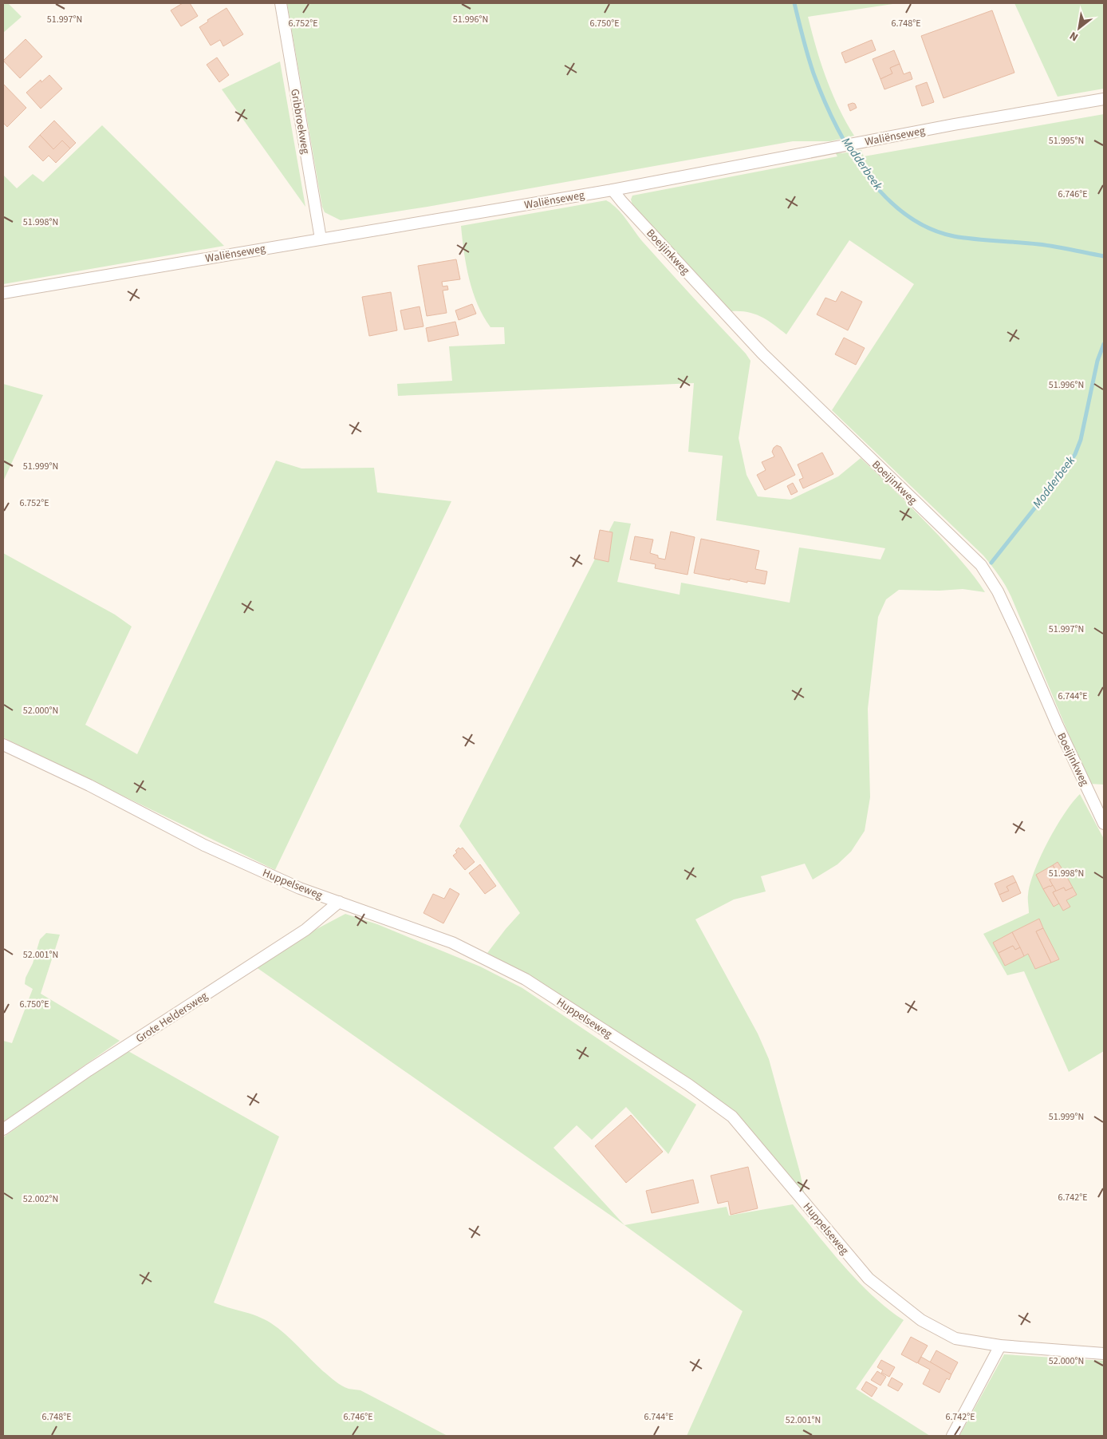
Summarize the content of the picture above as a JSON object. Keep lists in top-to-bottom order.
{
  "streets": {
    "street": [
      "Gribbroekweg",
      "Waliënseweg",
      "Boeijinkweg",
      "Huppelseweg",
      "Grote Heldersweg"
    ]
  },
  "crossings": [
    ["Gribbroekweg", "Waliënseweg"],
    ["Waliënseweg", "Boeijinkweg"],
    ["Huppelseweg", "Grote Heldersweg"]
  ],
  "water": ["Modderbeek"],
  "north": "bottom left",
  "coordinates": [
    "51.997°N",
    "51.996°N",
    "6.752°E",
    "6.750°E",
    "6.748°E",
    "51.995°N",
    "6.746°E",
    "51.998°N",
    "51.999°N",
    "6.744°E",
    "52.000°N",
    "52.001°N",
    "6.742°E",
    "52.002°N"
  ]
}
